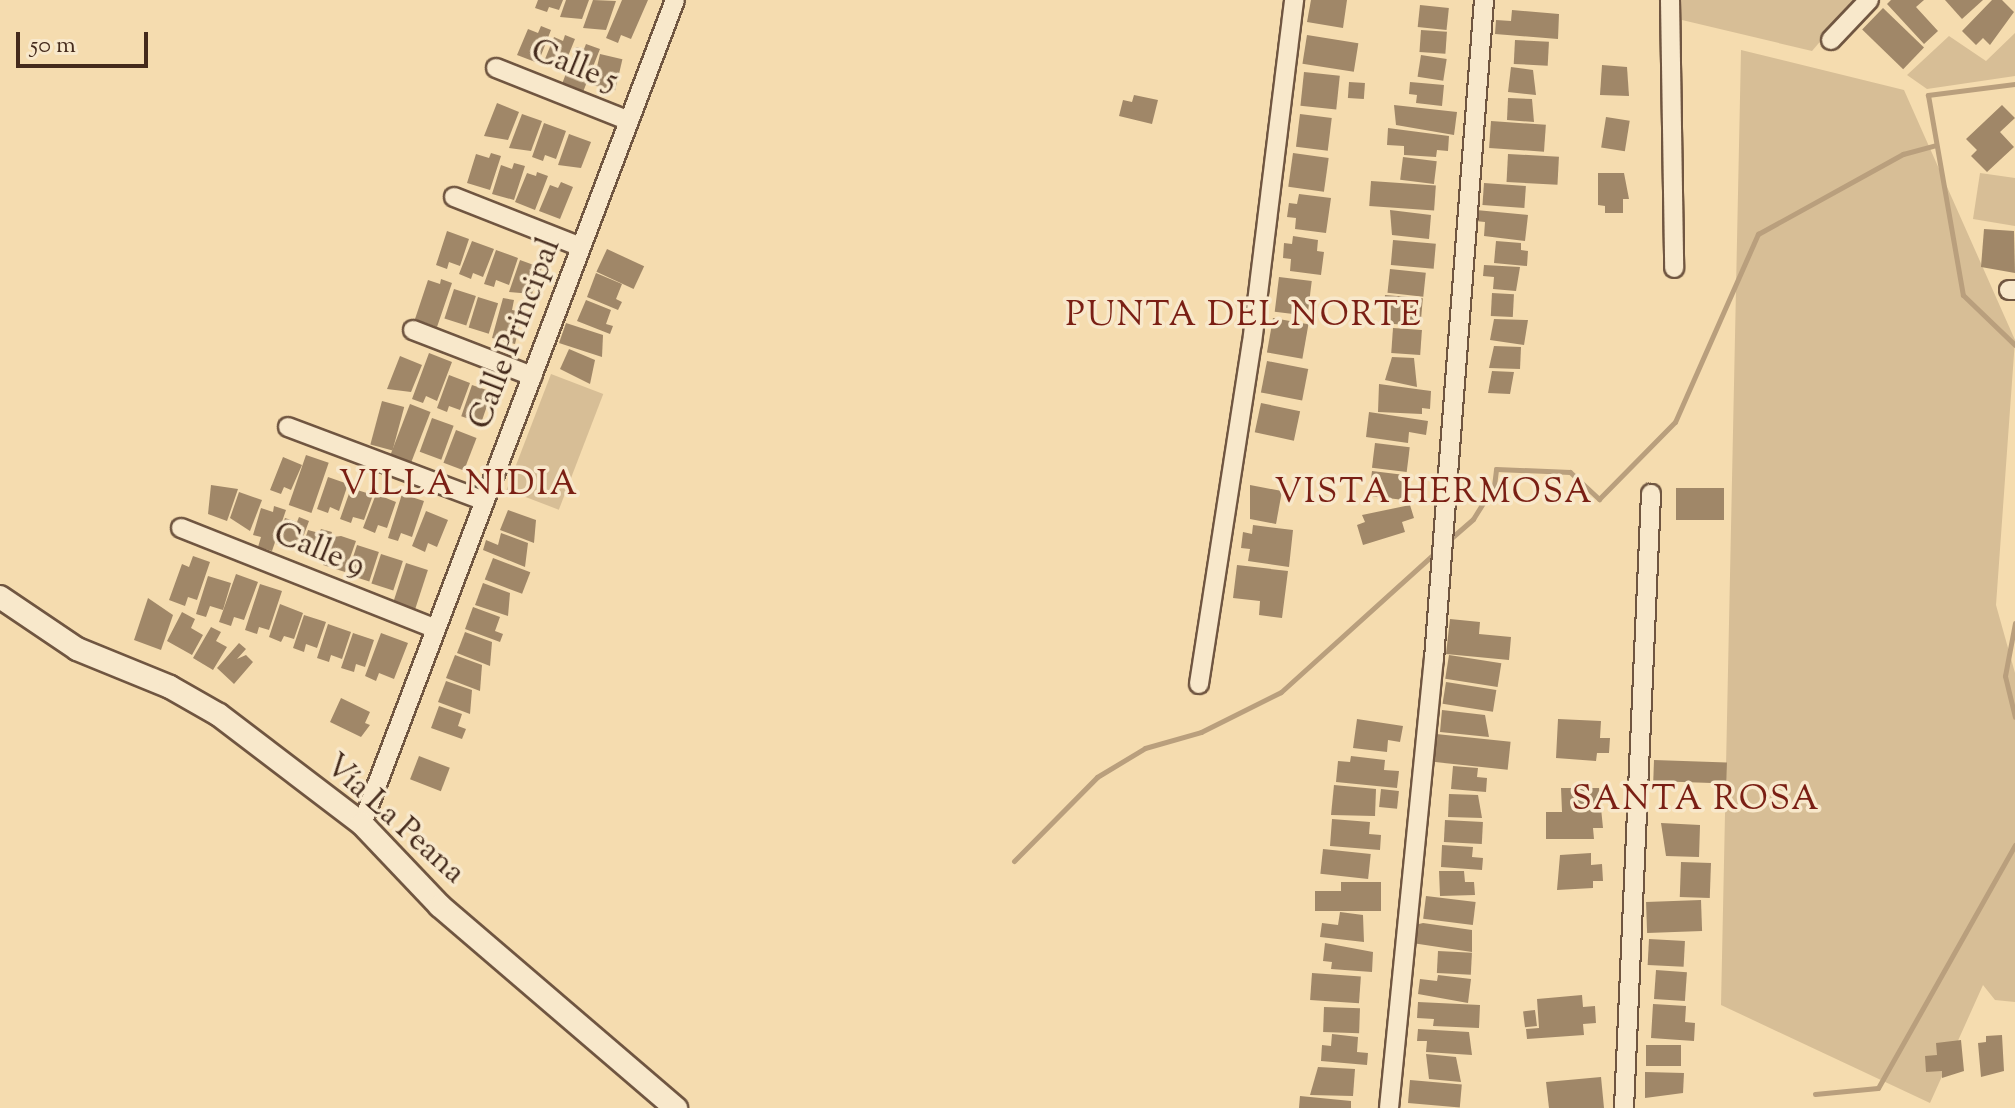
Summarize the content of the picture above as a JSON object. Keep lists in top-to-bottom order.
{
  "streets": {
    "street": [
      "Calle 5",
      "Calle Principal",
      "Calle 9",
      "Vía La Peana"
    ]
  },
  "crossings": [
    ["Calle 5", "Calle Principal"],
    ["Calle Principal", "Calle 9"],
    ["Calle Principal", "Vía La Peana"]
  ],
  "districts": [
    "PUNTA DEL NORTE",
    "VILLA NIDIA",
    "VISTA HERMOSA",
    "SANTA ROSA"
  ],
  "scale_bar": "50 m"
}
